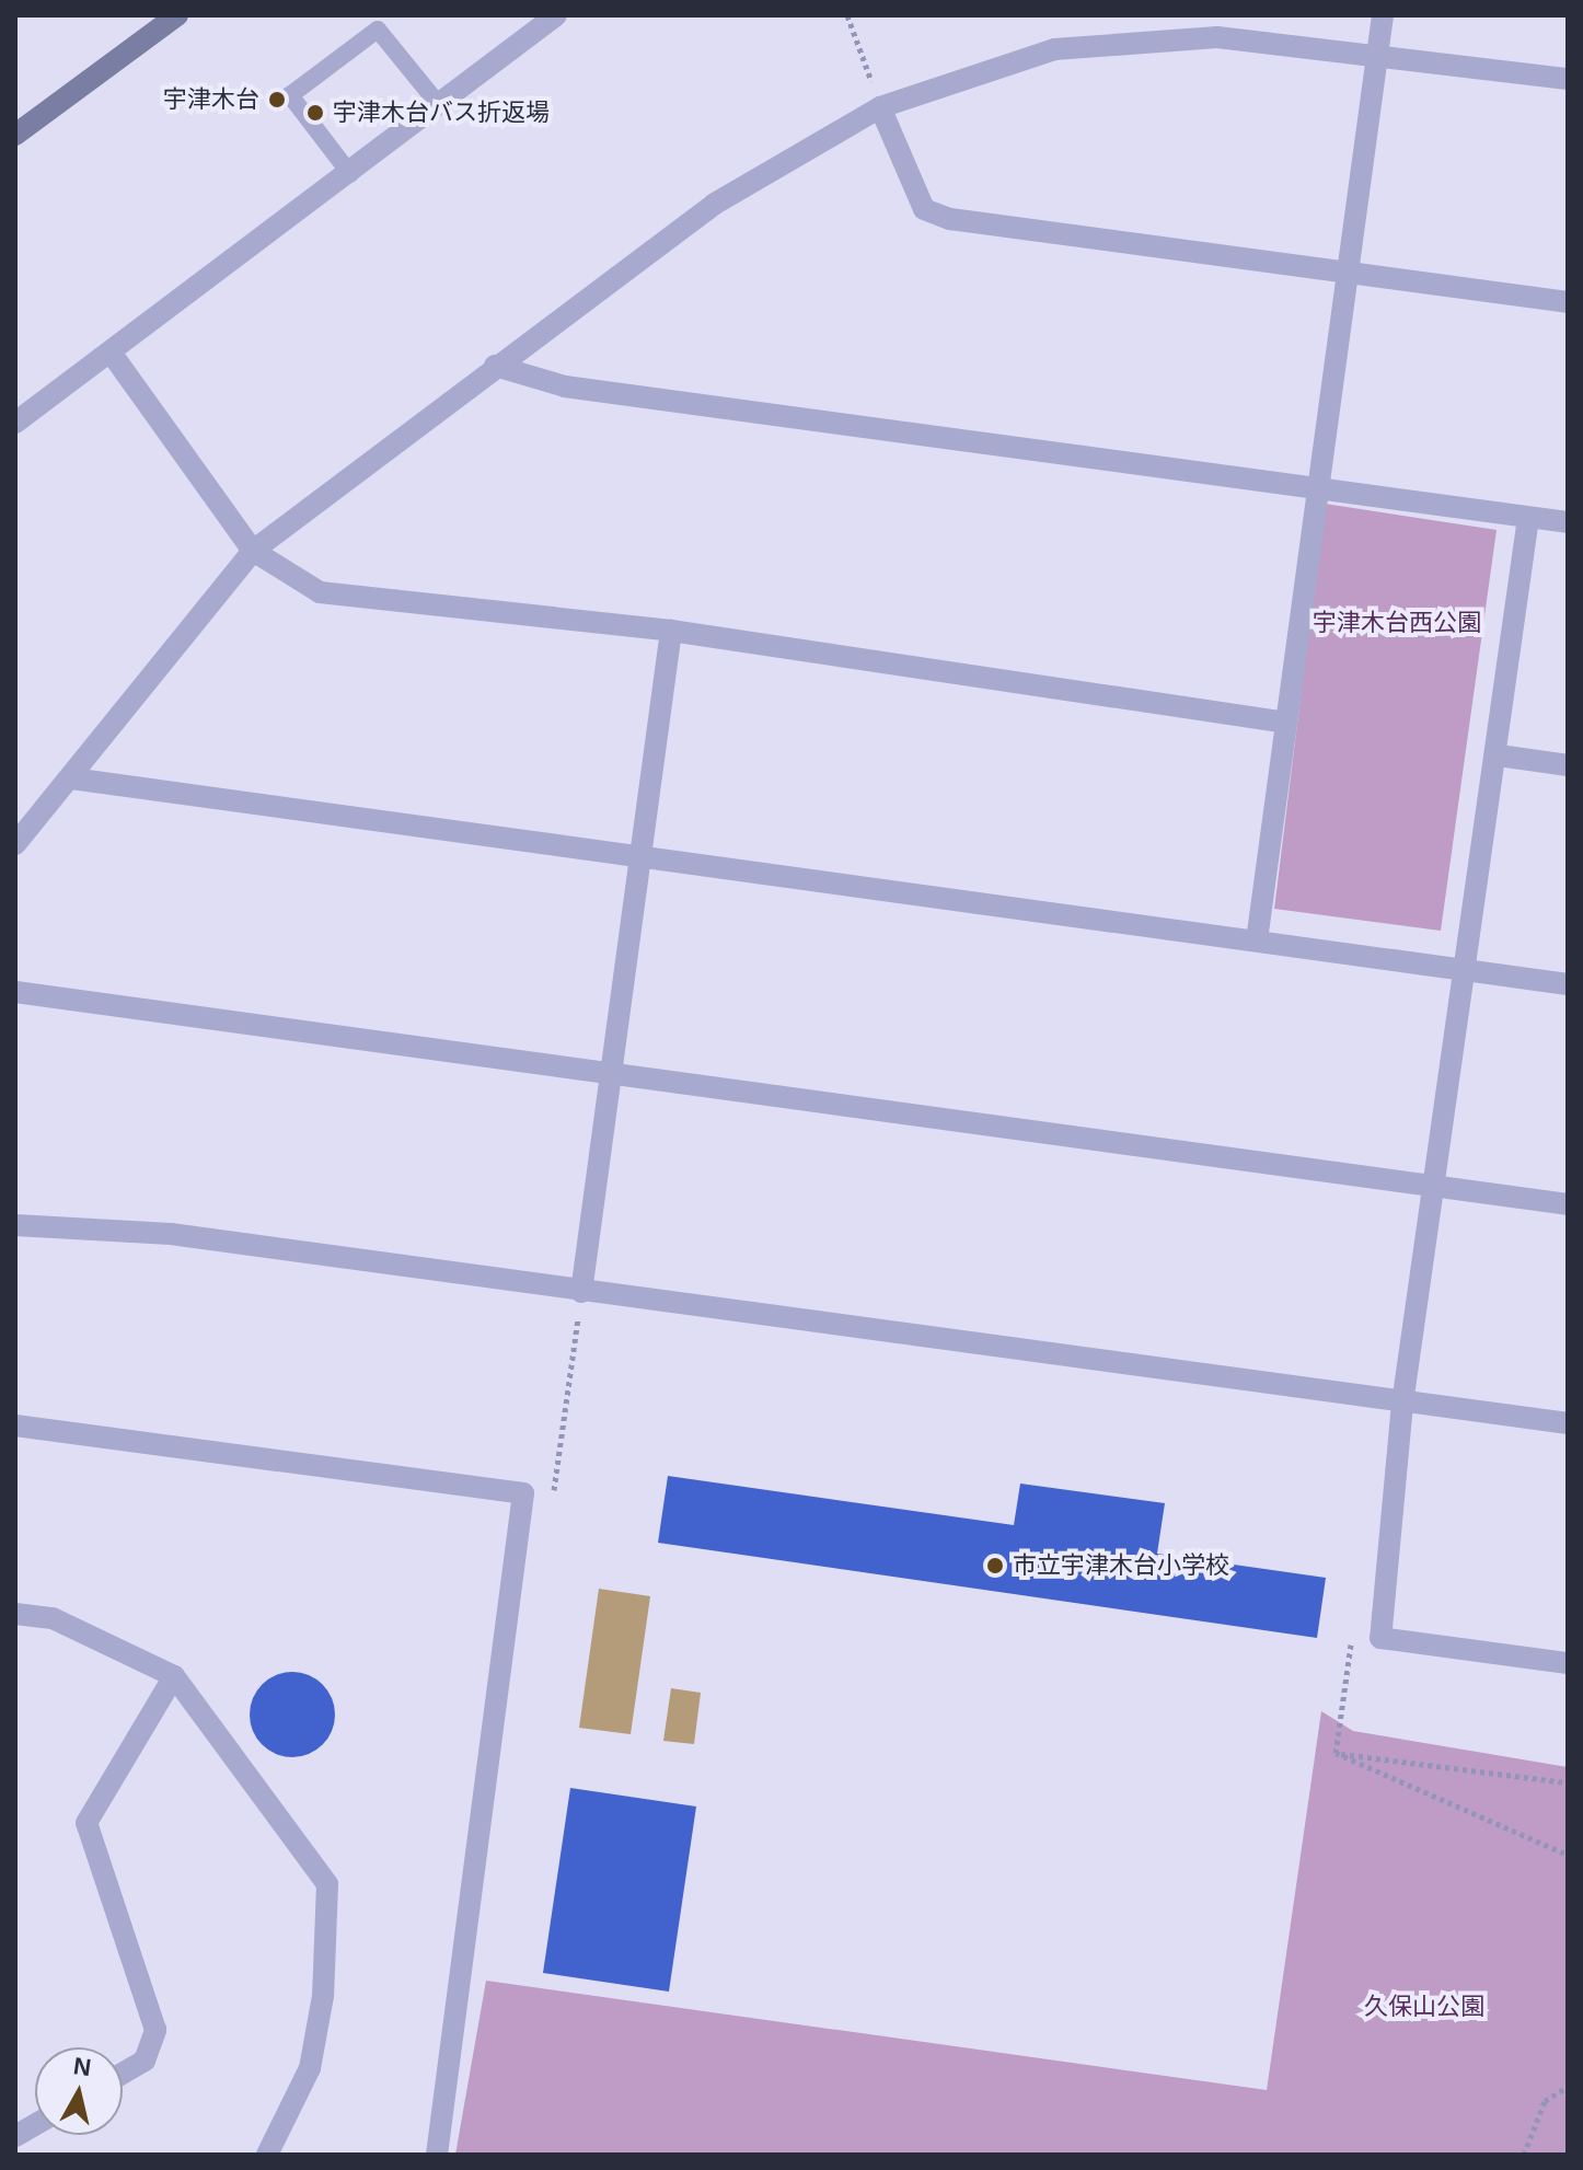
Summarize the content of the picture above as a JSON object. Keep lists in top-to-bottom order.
{
  "parks": ["宇津木台西公園", "久保山公園"],
  "places": ["宇津木台", "宇津木台バス折返場", "市立宇津木台小学校"],
  "north": "top"
}
